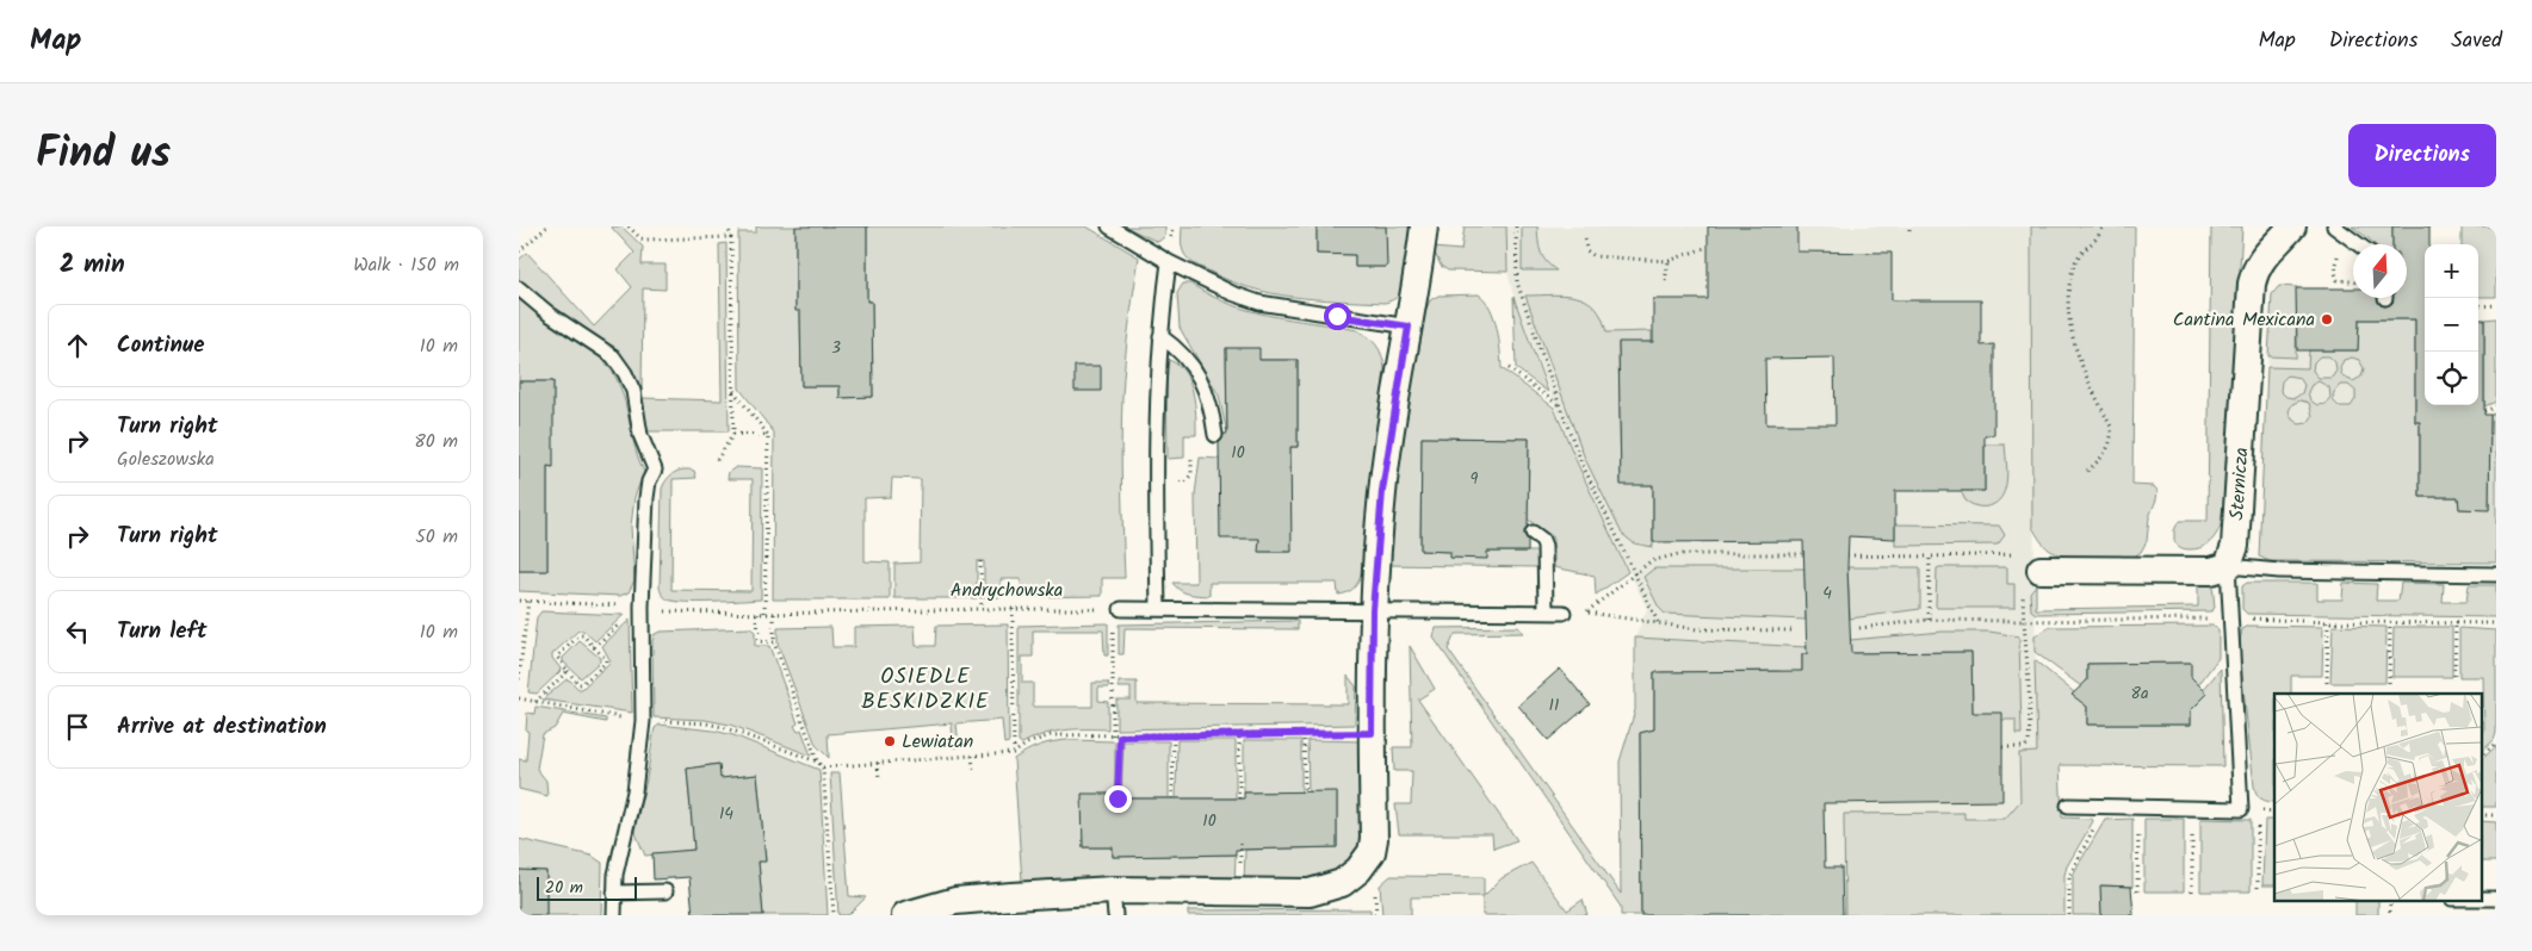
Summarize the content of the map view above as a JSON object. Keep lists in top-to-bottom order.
{
  "streets": {
    "street": ["Sternicza"],
    "path": ["Andrychowska"]
  },
  "districts": ["OSIEDLE BESKIDZKIE"],
  "places": ["Cantina Mexicana", "Lewiatan"],
  "house_numbers": [
    "3",
    "10",
    "9",
    "4",
    "8a",
    "11",
    "14",
    "10"
  ],
  "scale_bar": "20 m",
  "north": "top",
  "page": {
    "header": "Map",
    "nav": ["Map", "Directions", "Saved"],
    "title": "Find us",
    "buttons": "Directions",
    "heading": ["2 min", "Walk · 150 m"],
    "map_buttons": ["+", "−"],
    "list": [
      ["Continue", "10 m"],
      ["Turn right", "Goleszowska", "80 m"],
      ["Turn right", "50 m"],
      ["Turn left", "10 m"],
      "Arrive at destination"
    ],
    "scale": "20 m"
  }
}
